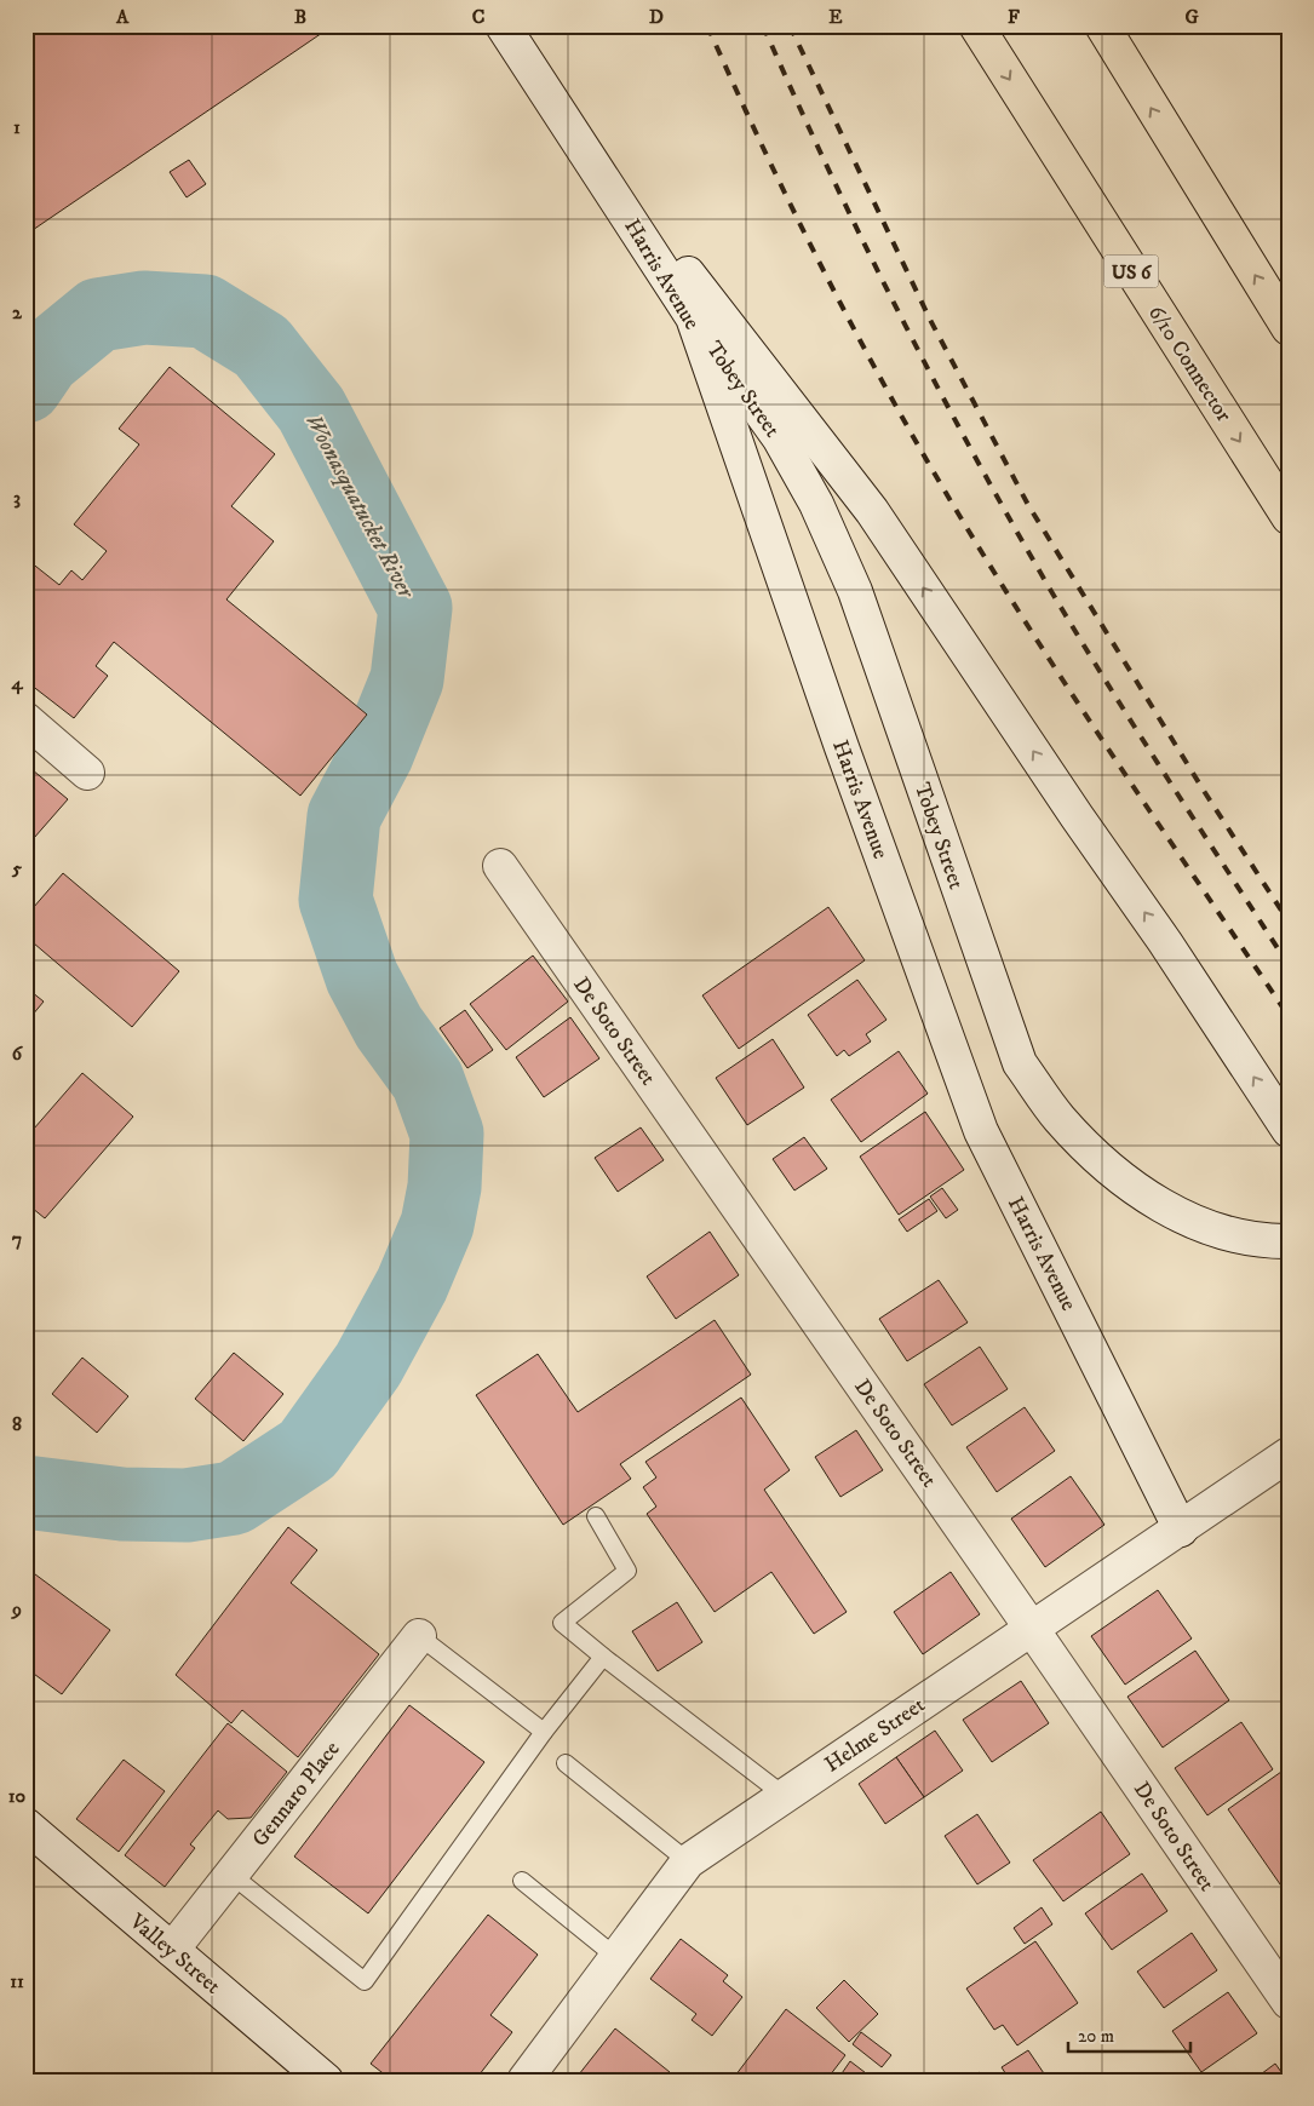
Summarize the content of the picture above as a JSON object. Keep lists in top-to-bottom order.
{
  "streets": {
    "highway": ["US 6", "6/10 Connector"],
    "main road": [
      "Harris Avenue",
      "Tobey Street",
      "De Soto Street",
      "Helme Street",
      "Gennaro Place",
      "Valley Street"
    ]
  },
  "crossings": [
    ["Harris Avenue", "Tobey Street"],
    ["Harris Avenue", "Helme Street"],
    ["De Soto Street", "Helme Street"],
    ["Gennaro Place", "Valley Street"]
  ],
  "water": ["Woonasquatucket River"],
  "scale_bar": "20 m",
  "grid": {
    "columns": [
      "A",
      "B",
      "C",
      "D",
      "E",
      "F",
      "G"
    ],
    "rows": [
      "1",
      "2",
      "3",
      "4",
      "5",
      "6",
      "7",
      "8",
      "9",
      "10",
      "11"
    ]
  }
}
